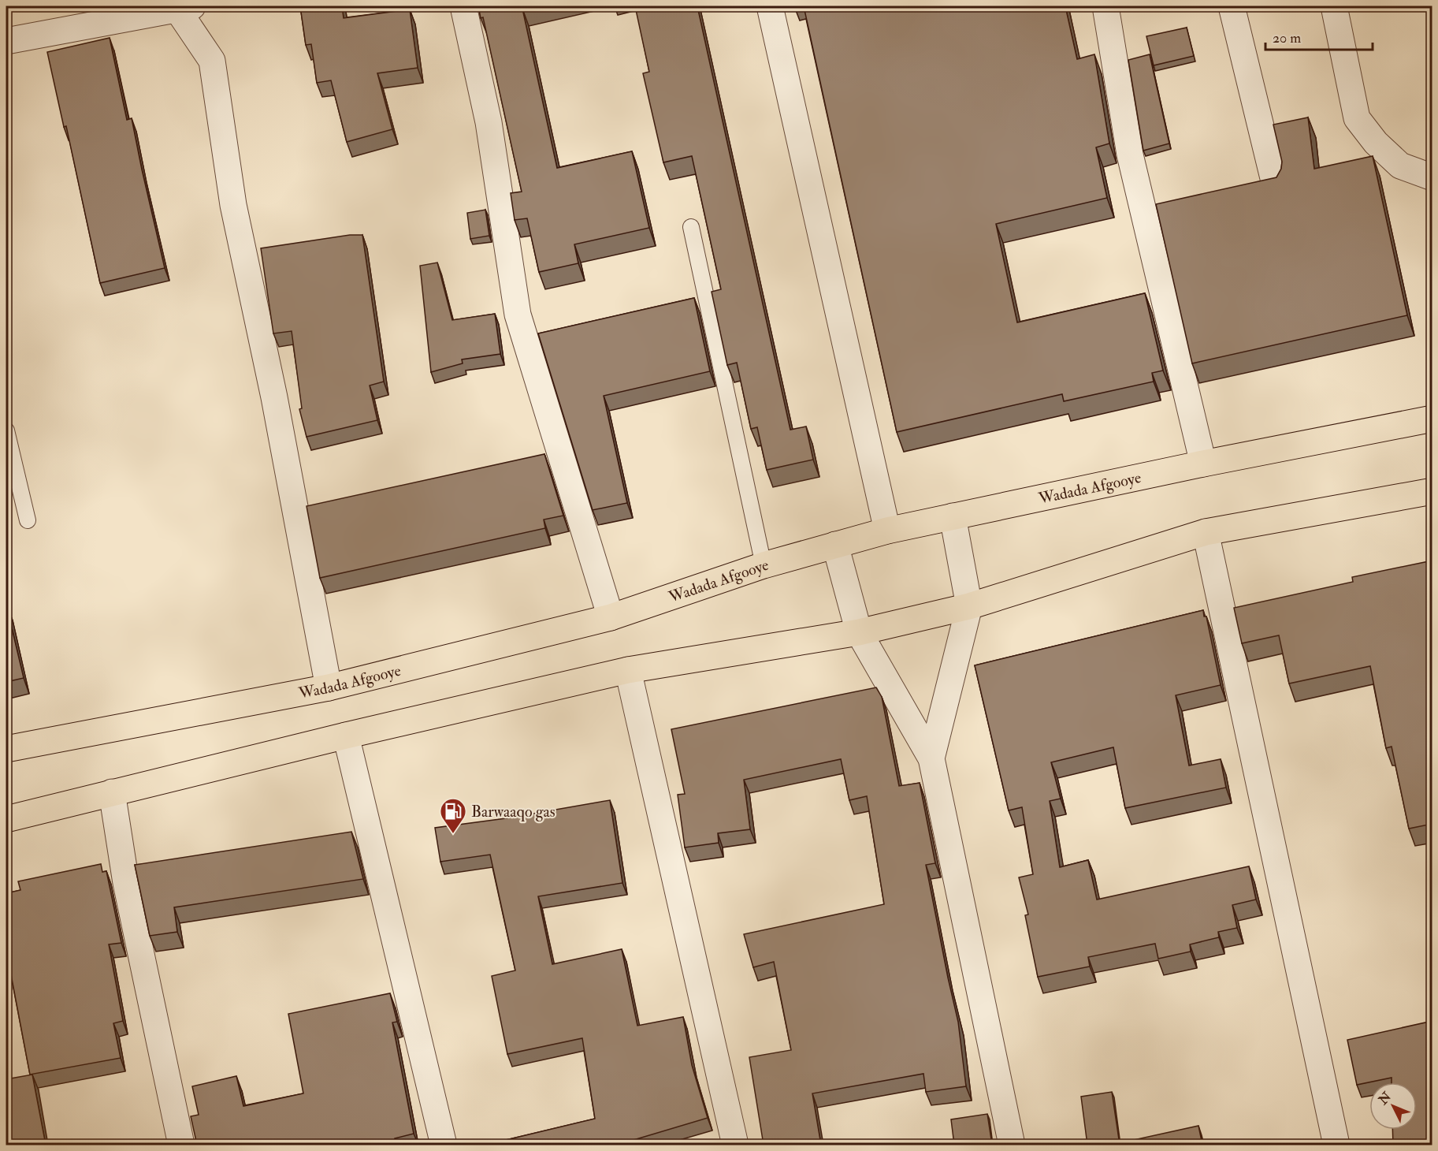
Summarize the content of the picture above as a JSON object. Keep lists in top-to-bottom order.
{
  "streets": {
    "highway": ["Wadada Afgooye"]
  },
  "places": {
    "fuel station": ["Barwaaqo gas"]
  },
  "scale_bar": "20 m",
  "north": "top left"
}
